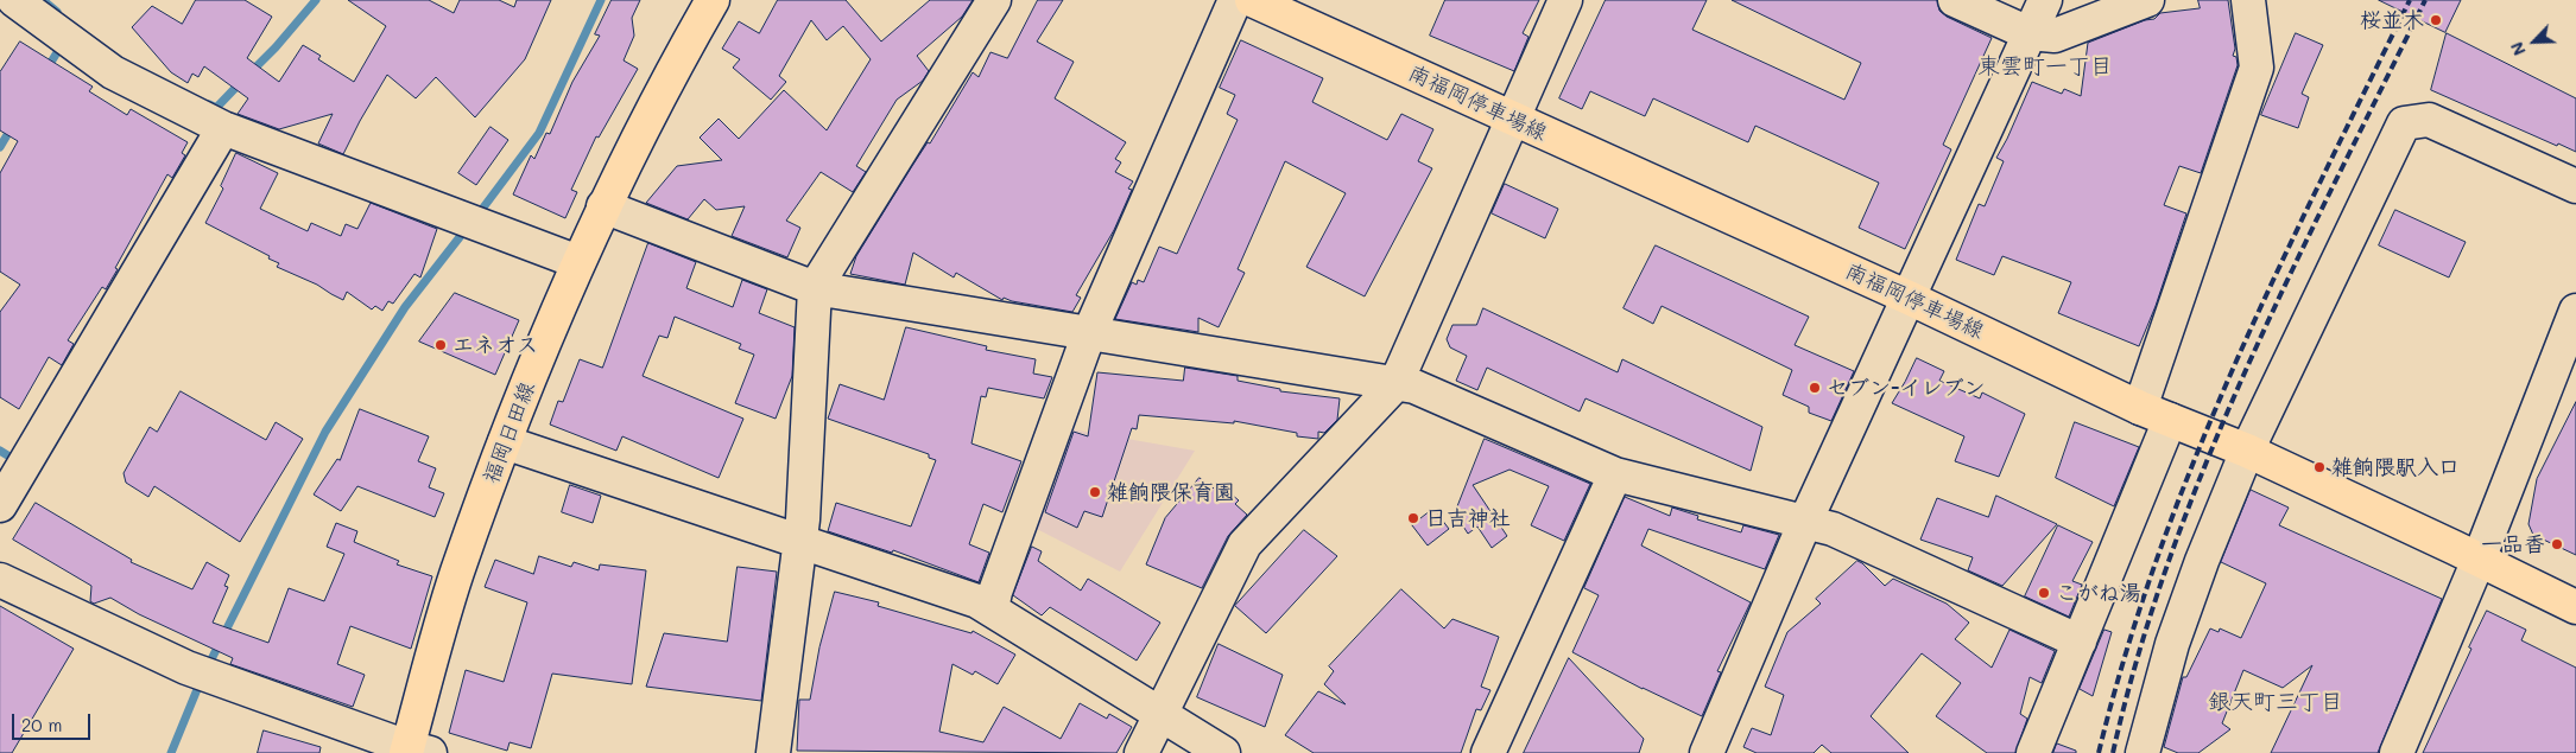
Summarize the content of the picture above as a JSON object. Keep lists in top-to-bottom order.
{
  "streets": {
    "main road": ["南福岡停車場線", "福岡日田線"]
  },
  "districts": ["東雲町一丁目", "銀天町三丁目"],
  "places": [
    "桜並木",
    "エネオス",
    "セブン-イレブン",
    "雑餉隈駅入口",
    "雑餉隈保育園",
    "日吉神社",
    "一品香",
    "こがね湯"
  ],
  "scale_bar": "20 m",
  "north": "bottom left"
}
